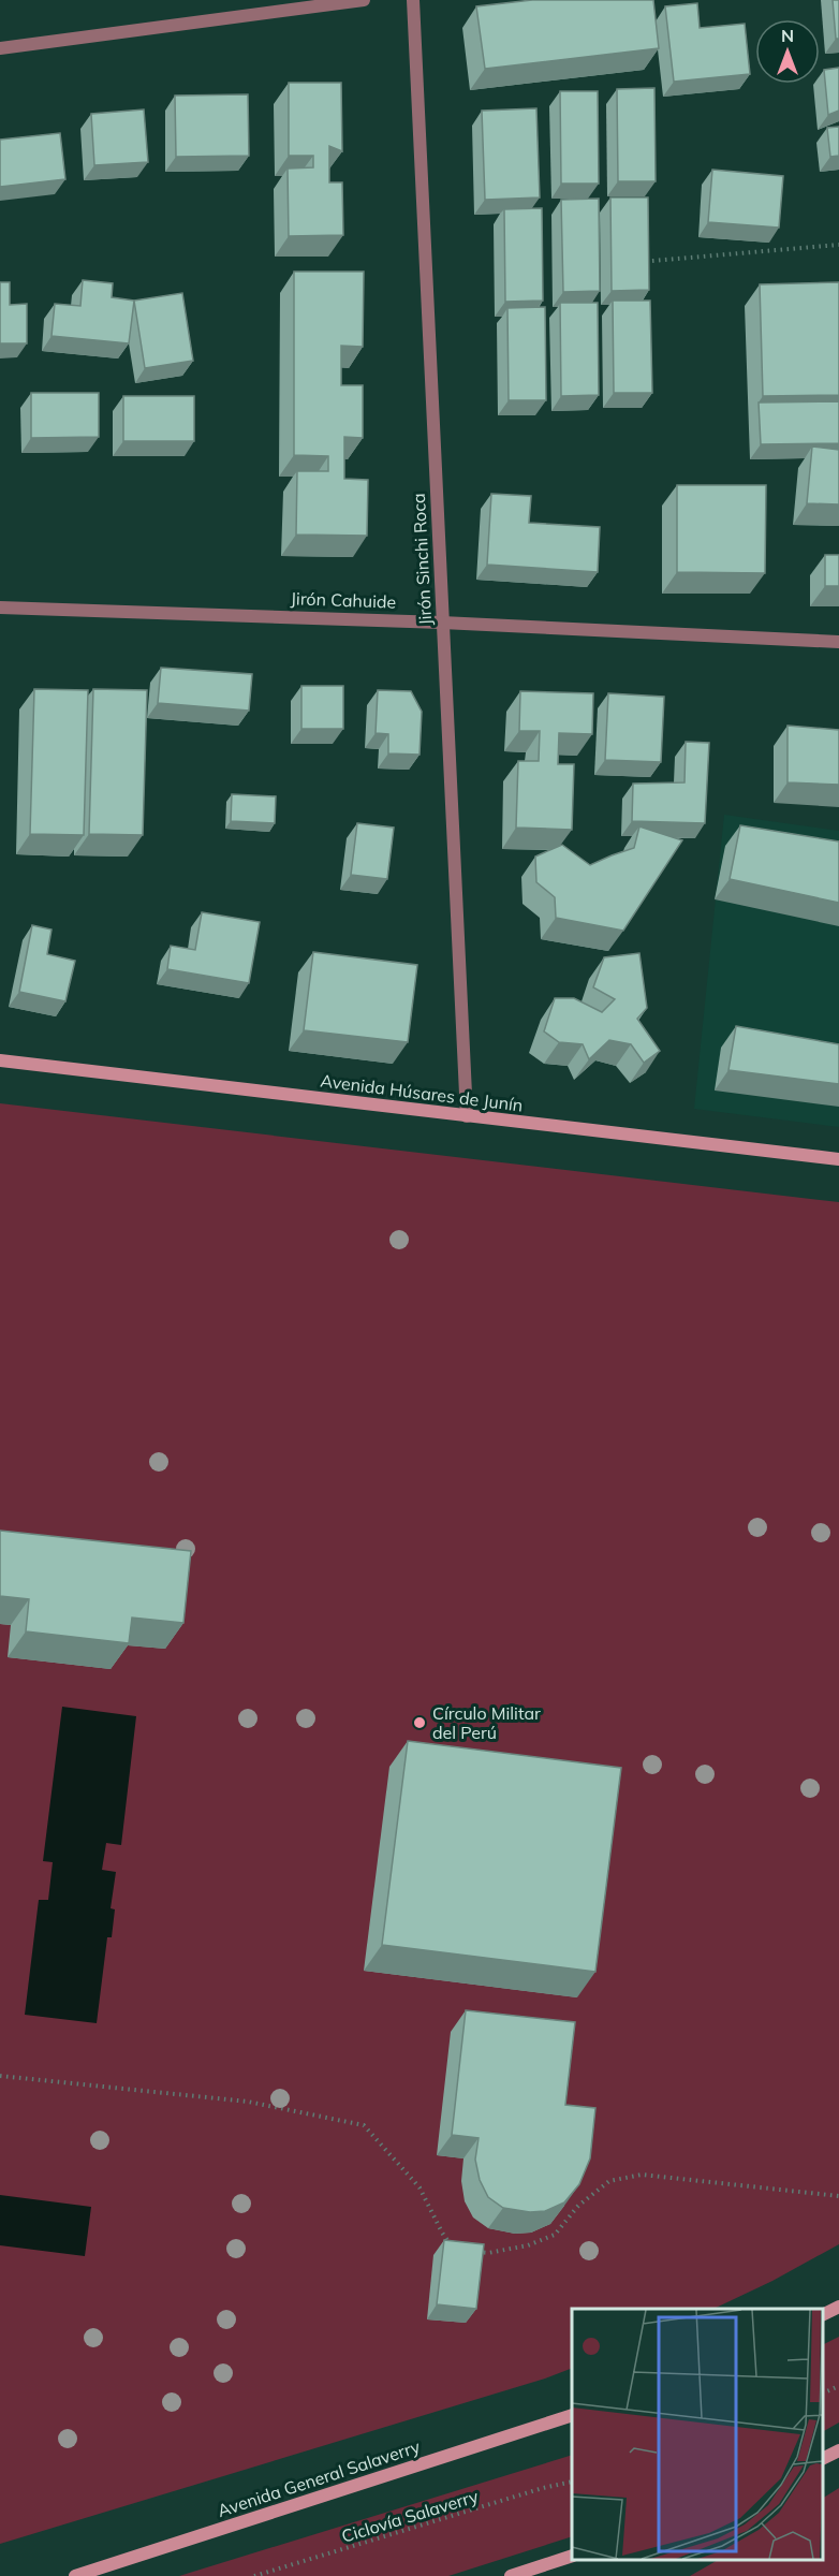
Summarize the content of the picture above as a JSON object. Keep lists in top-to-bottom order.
{
  "streets": {
    "street": [
      "Jirón Sinchi Roca",
      "Jirón Cahuide",
      "Avenida Húsares de Junín",
      "Avenida General Salaverry"
    ],
    "path": ["Ciclovía Salaverry"]
  },
  "crossings": [
    ["Jirón Sinchi Roca", "Jirón Cahuide"],
    ["Jirón Sinchi Roca", "Avenida Húsares de Junín"]
  ],
  "places": ["Círculo Militar del Perú"],
  "north": "top"
}
